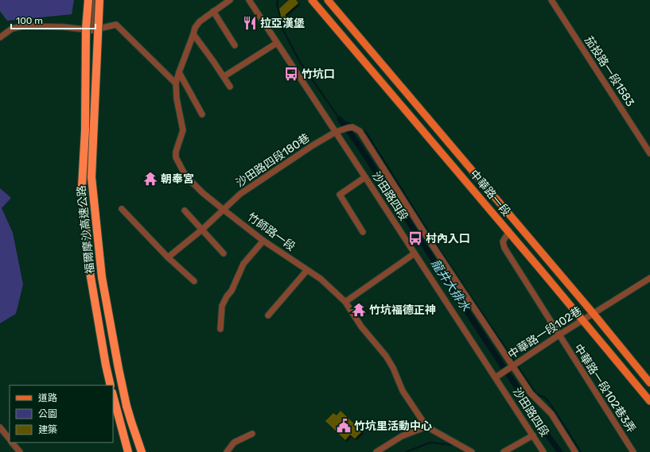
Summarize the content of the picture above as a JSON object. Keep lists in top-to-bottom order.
{
  "streets": {
    "highway": ["福爾摩沙高速公路"],
    "main road": ["中華路一段"],
    "street": [
      "茄投路一段1583",
      "沙田路四段180巷",
      "沙田路四段",
      "竹師路一段",
      "中華路一段102巷",
      "中華路一段102巷3弄"
    ]
  },
  "crossings": [
    ["沙田路四段180巷", "沙田路四段"],
    ["沙田路四段180巷", "竹師路一段"],
    ["沙田路四段180巷", "中華路一段102巷"],
    ["中華路一段", "中華路一段102巷"],
    ["中華路一段", "中華路一段102巷3弄"],
    ["沙田路四段", "中華路一段102巷"],
    ["中華路一段102巷", "中華路一段102巷3弄"]
  ],
  "water": ["龍井大排水"],
  "places": {
    "restaurant": ["拉亞漢堡"],
    "bus stop": ["竹坑口", "村內入口"],
    "temple": ["朝奉宮", "竹坑福德正神"],
    "public building": ["竹坑里活動中心"]
  },
  "legend": ["道路", "公園", "建築"],
  "scale_bar": "100 m"
}
